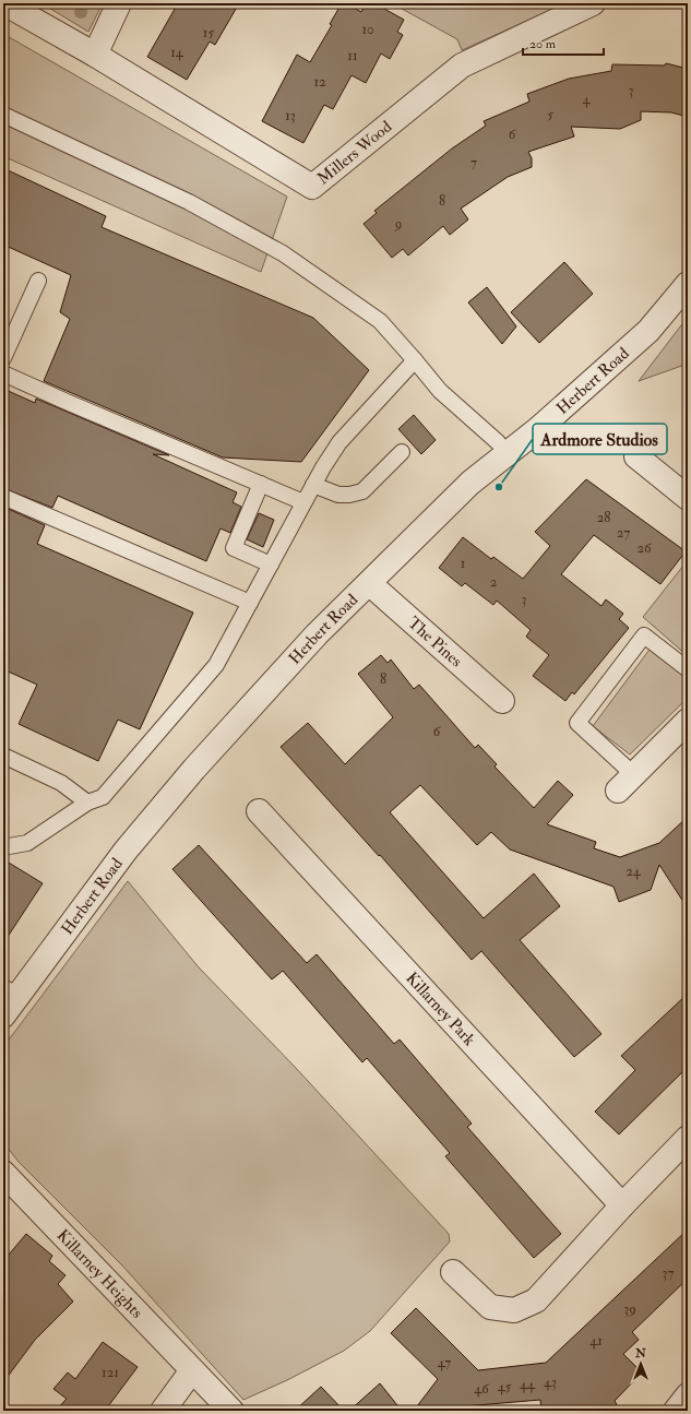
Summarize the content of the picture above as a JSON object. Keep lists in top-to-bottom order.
{
  "streets": {
    "street": [
      "Millers Wood",
      "Herbert Road",
      "The Pines",
      "Killarney Park",
      "Killarney Heights"
    ]
  },
  "crossings": [
    ["Herbert Road", "The Pines"]
  ],
  "places": ["Ardmore Studios"],
  "house_numbers": [
    "10",
    "15",
    "14",
    "11",
    "12",
    "3",
    "4",
    "5",
    "13",
    "6",
    "7",
    "8",
    "9",
    "28",
    "27",
    "26",
    "1",
    "2",
    "3",
    "8",
    "6",
    "24",
    "37",
    "39",
    "41",
    "47",
    "121",
    "43",
    "44",
    "45",
    "46"
  ],
  "scale_bar": "20 m",
  "north": "top"
}
